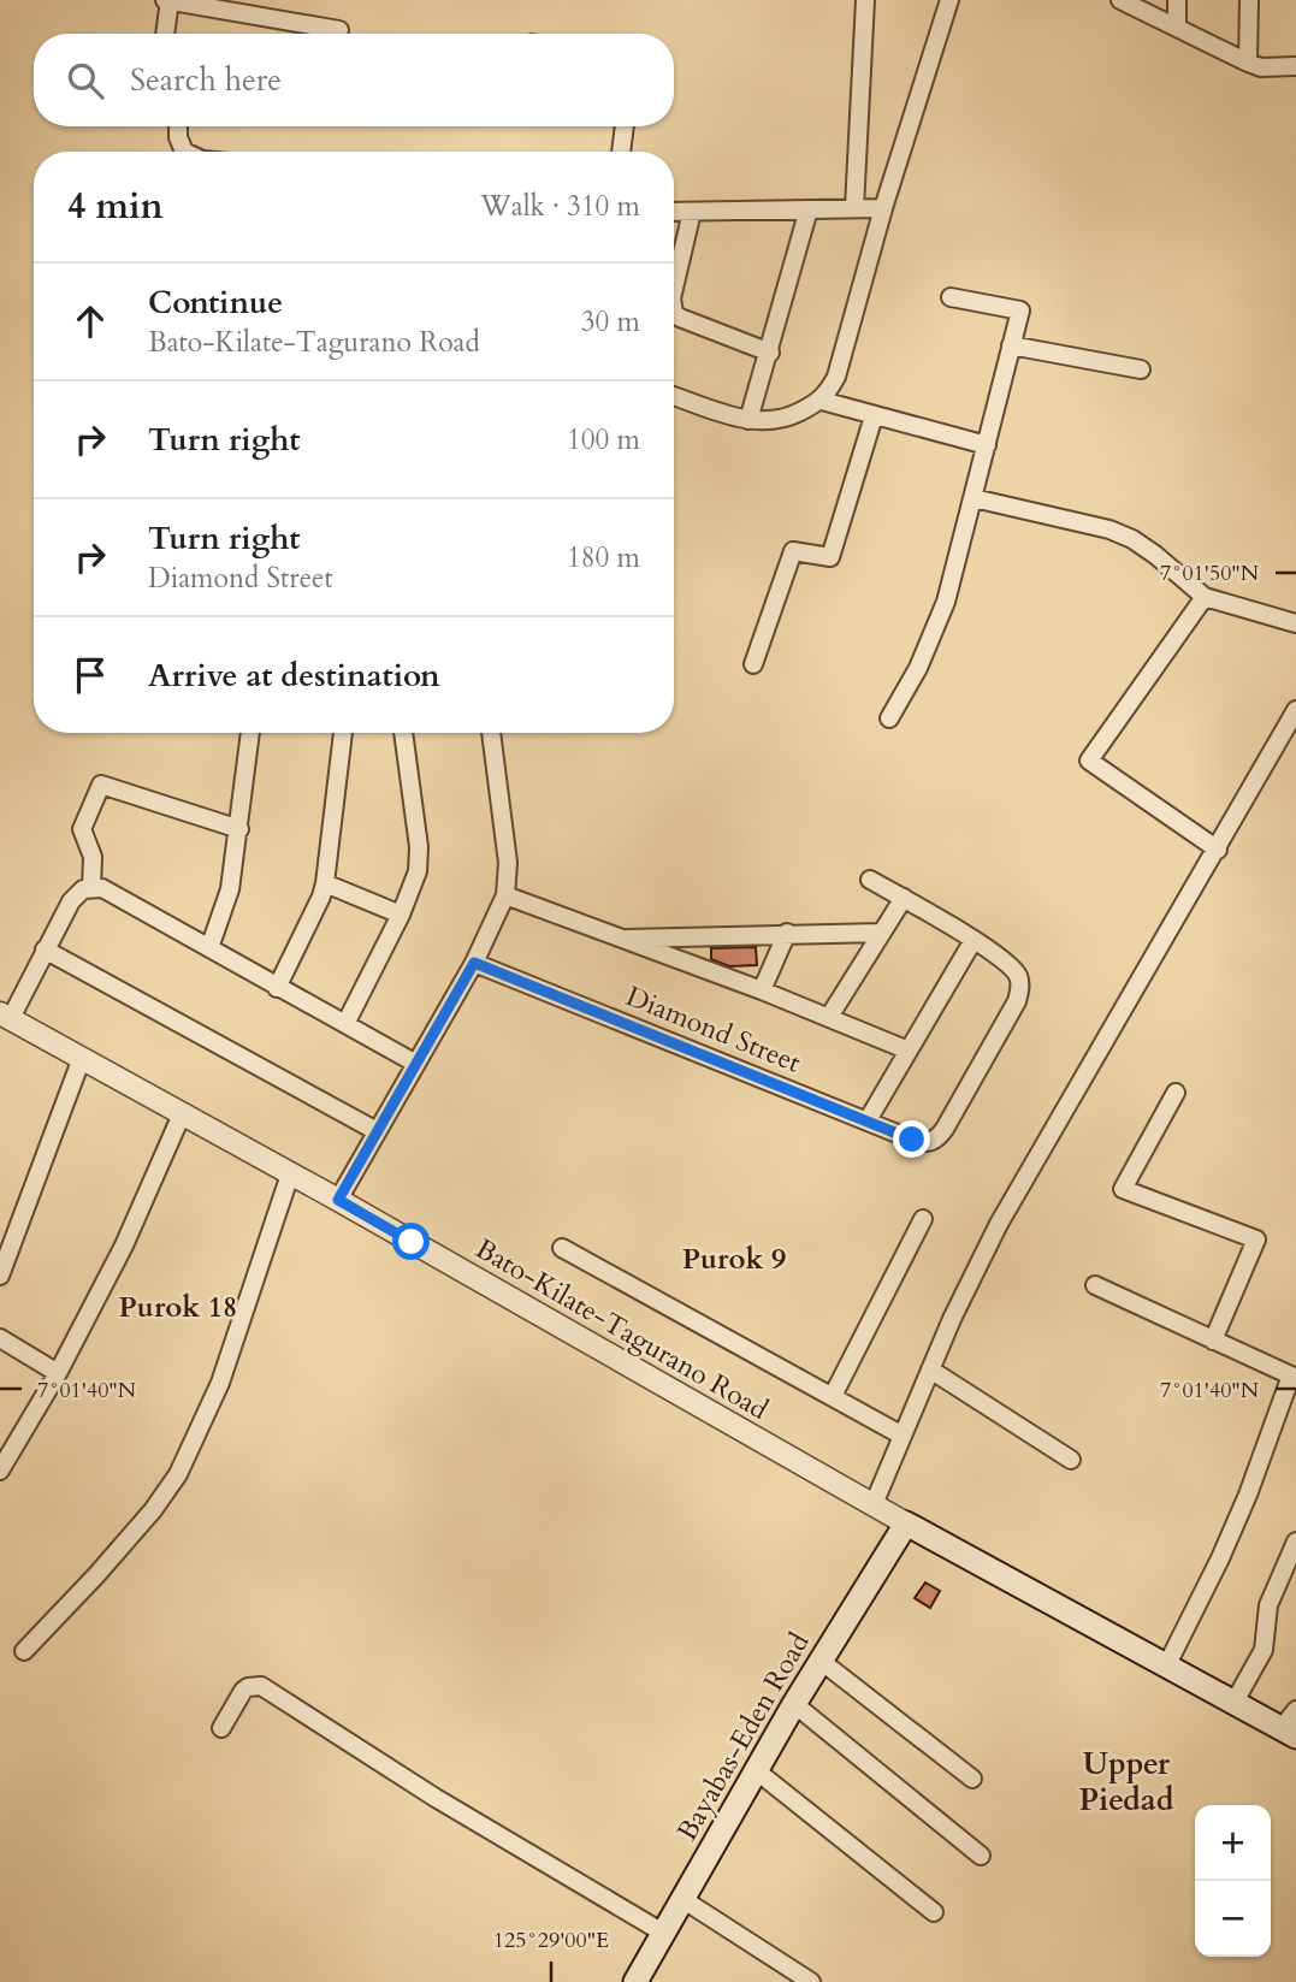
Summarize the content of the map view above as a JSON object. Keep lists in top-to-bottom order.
{
  "streets": {
    "main road": ["Bayabas-Eden Road"],
    "street": ["Diamond Street", "Bato-Kilate-Tagurano Road"]
  },
  "crossings": [
    ["Bato-Kilate-Tagurano Road", "Bayabas-Eden Road"]
  ],
  "districts": ["Purok 9", "Purok 18", "Upper Piedad"],
  "page": {
    "search": "Search here",
    "heading": ["4 min", "Walk · 310 m"],
    "list": [
      ["Continue", "Bato-Kilate-Tagurano Road", "30 m"],
      ["Turn right", "100 m"],
      ["Turn right", "Diamond Street", "180 m"],
      "Arrive at destination"
    ],
    "map_buttons": ["+", "−"]
  },
  "coordinates": ["7°01'50\"N", "7°01'40\"N", "125°29'00\"E"]
}
